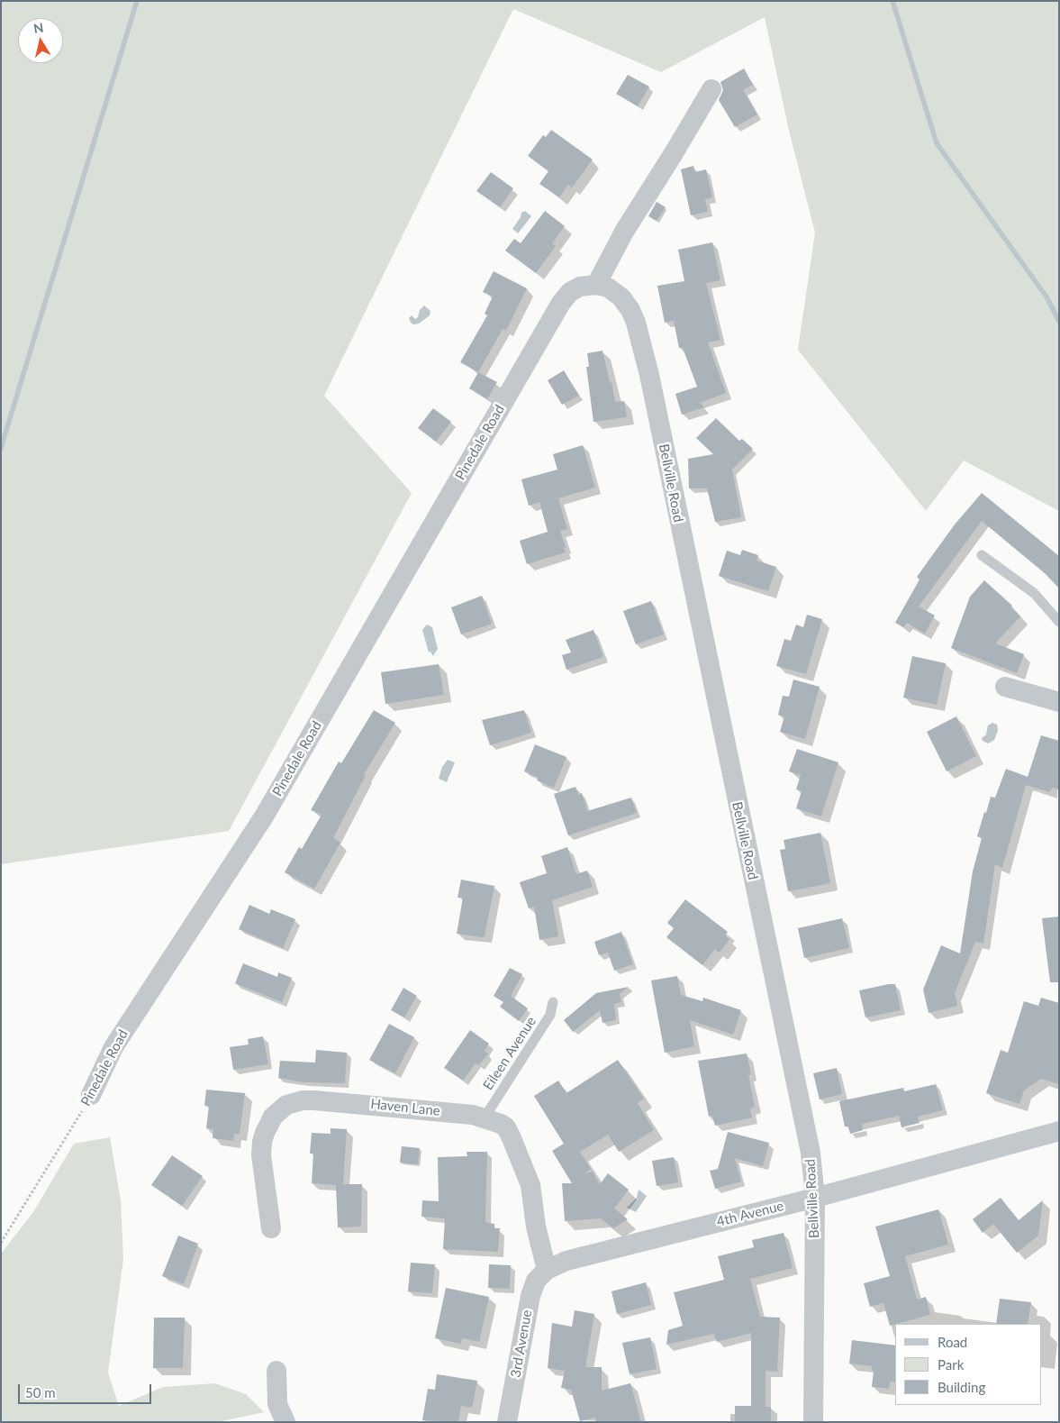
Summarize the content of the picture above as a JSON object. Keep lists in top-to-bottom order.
{
  "streets": {
    "street": [
      "Pinedale Road",
      "Bellville Road",
      "Haven Lane",
      "4th Avenue",
      "3rd Avenue"
    ],
    "lane": ["Eileen Avenue"]
  },
  "crossings": [
    ["Pinedale Road", "Bellville Road"],
    ["Bellville Road", "4th Avenue"],
    ["Eileen Avenue", "Haven Lane"],
    ["Haven Lane", "4th Avenue"],
    ["Haven Lane", "3rd Avenue"],
    ["4th Avenue", "3rd Avenue"]
  ],
  "legend": ["Road", "Park", "Building"],
  "scale_bar": "50 m",
  "north": "top"
}
